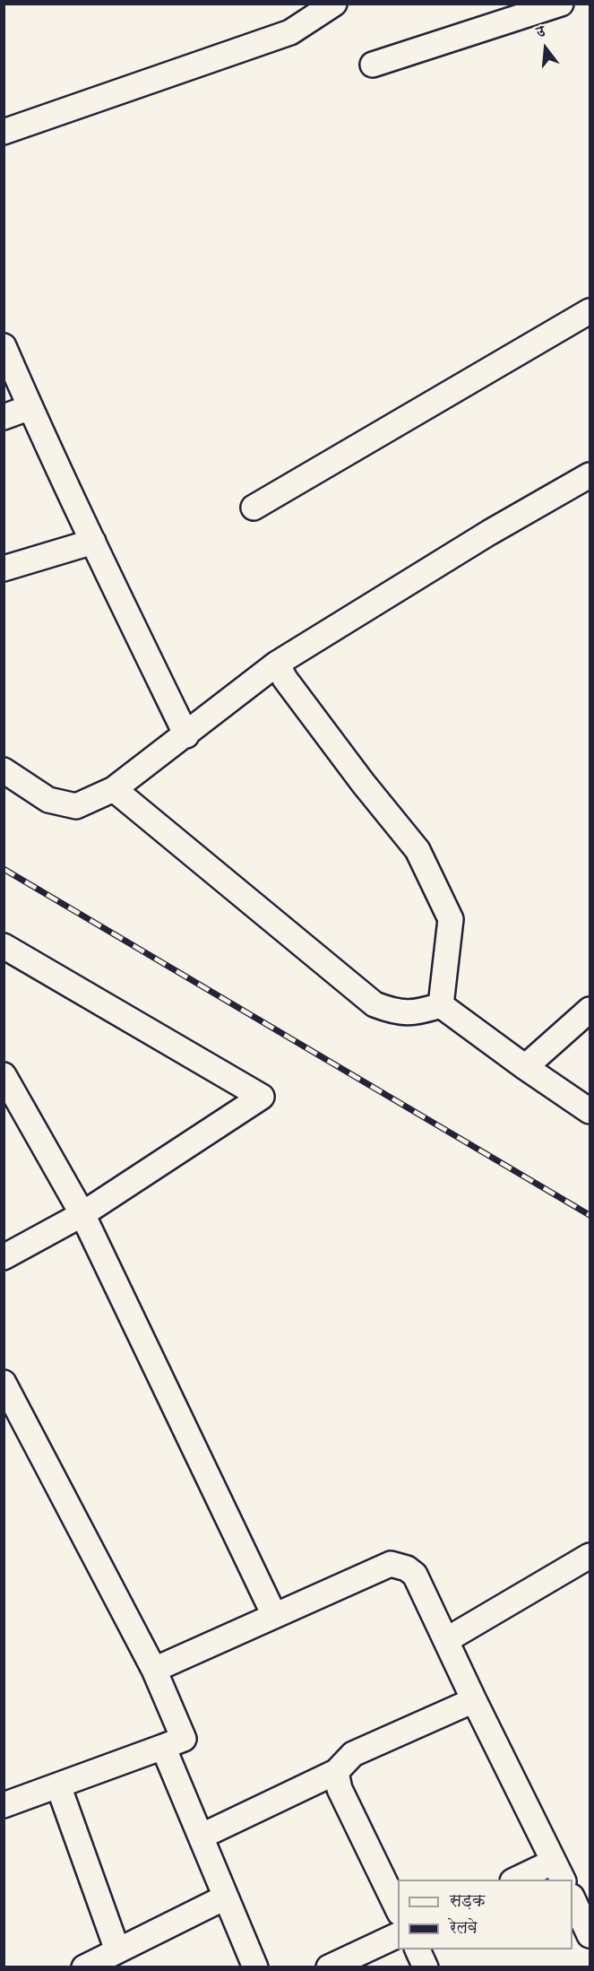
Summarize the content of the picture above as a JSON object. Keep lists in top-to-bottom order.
{
  "legend": ["सड़क", "रेलवे"],
  "north": "top"
}
